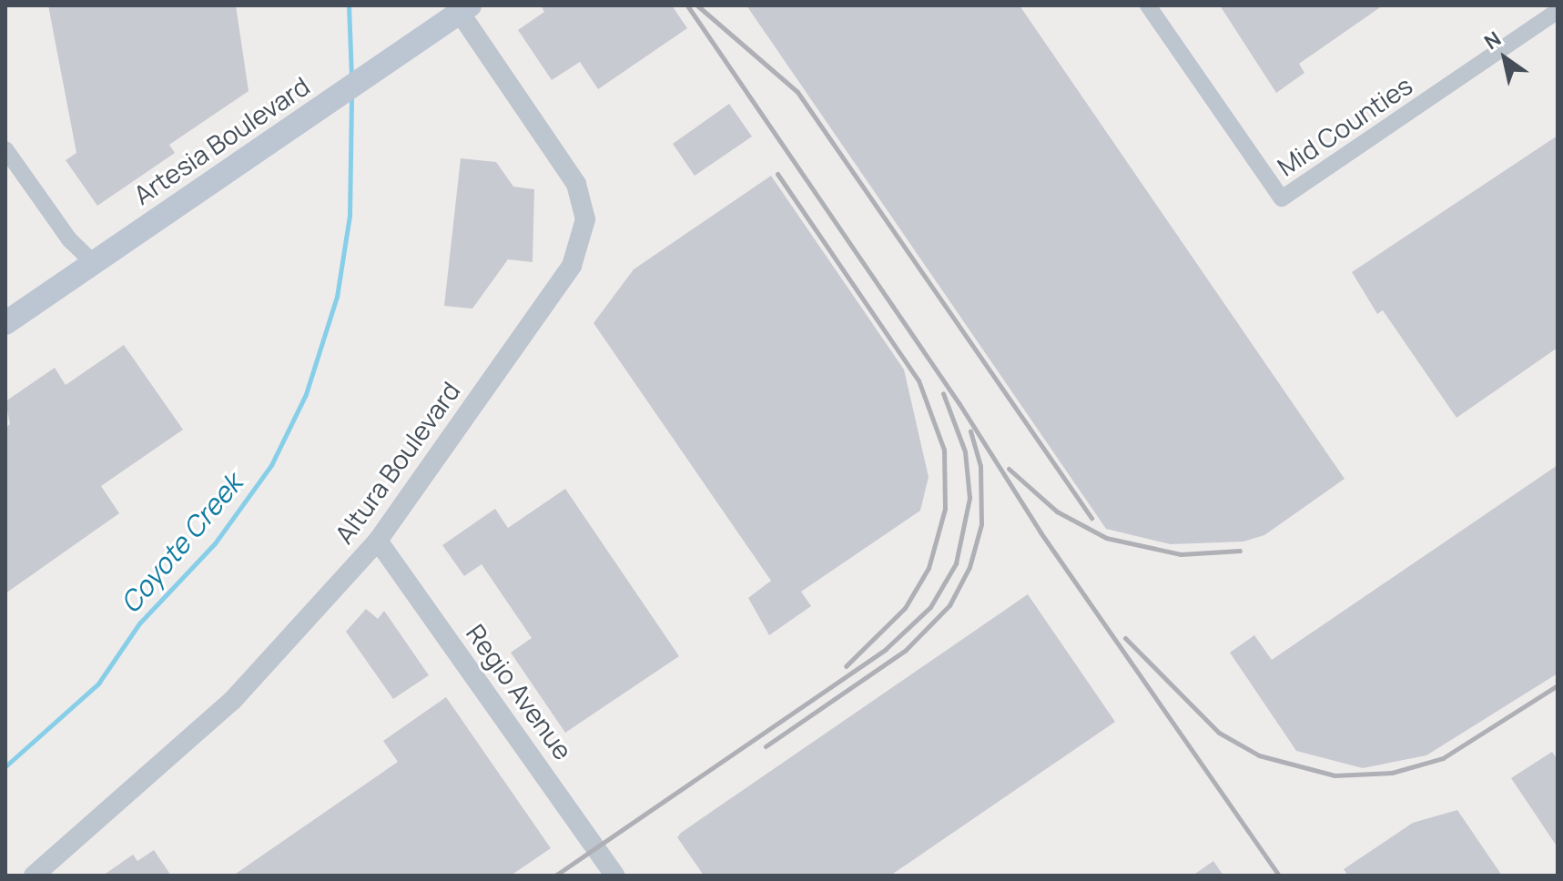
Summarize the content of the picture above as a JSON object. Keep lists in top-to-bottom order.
{
  "streets": {
    "main road": ["Artesia Boulevard"],
    "street": ["Mid Counties", "Altura Boulevard", "Regio Avenue"]
  },
  "crossings": [
    ["Artesia Boulevard", "Altura Boulevard"],
    ["Altura Boulevard", "Regio Avenue"]
  ],
  "water": ["Coyote Creek"],
  "north": "top left"
}
